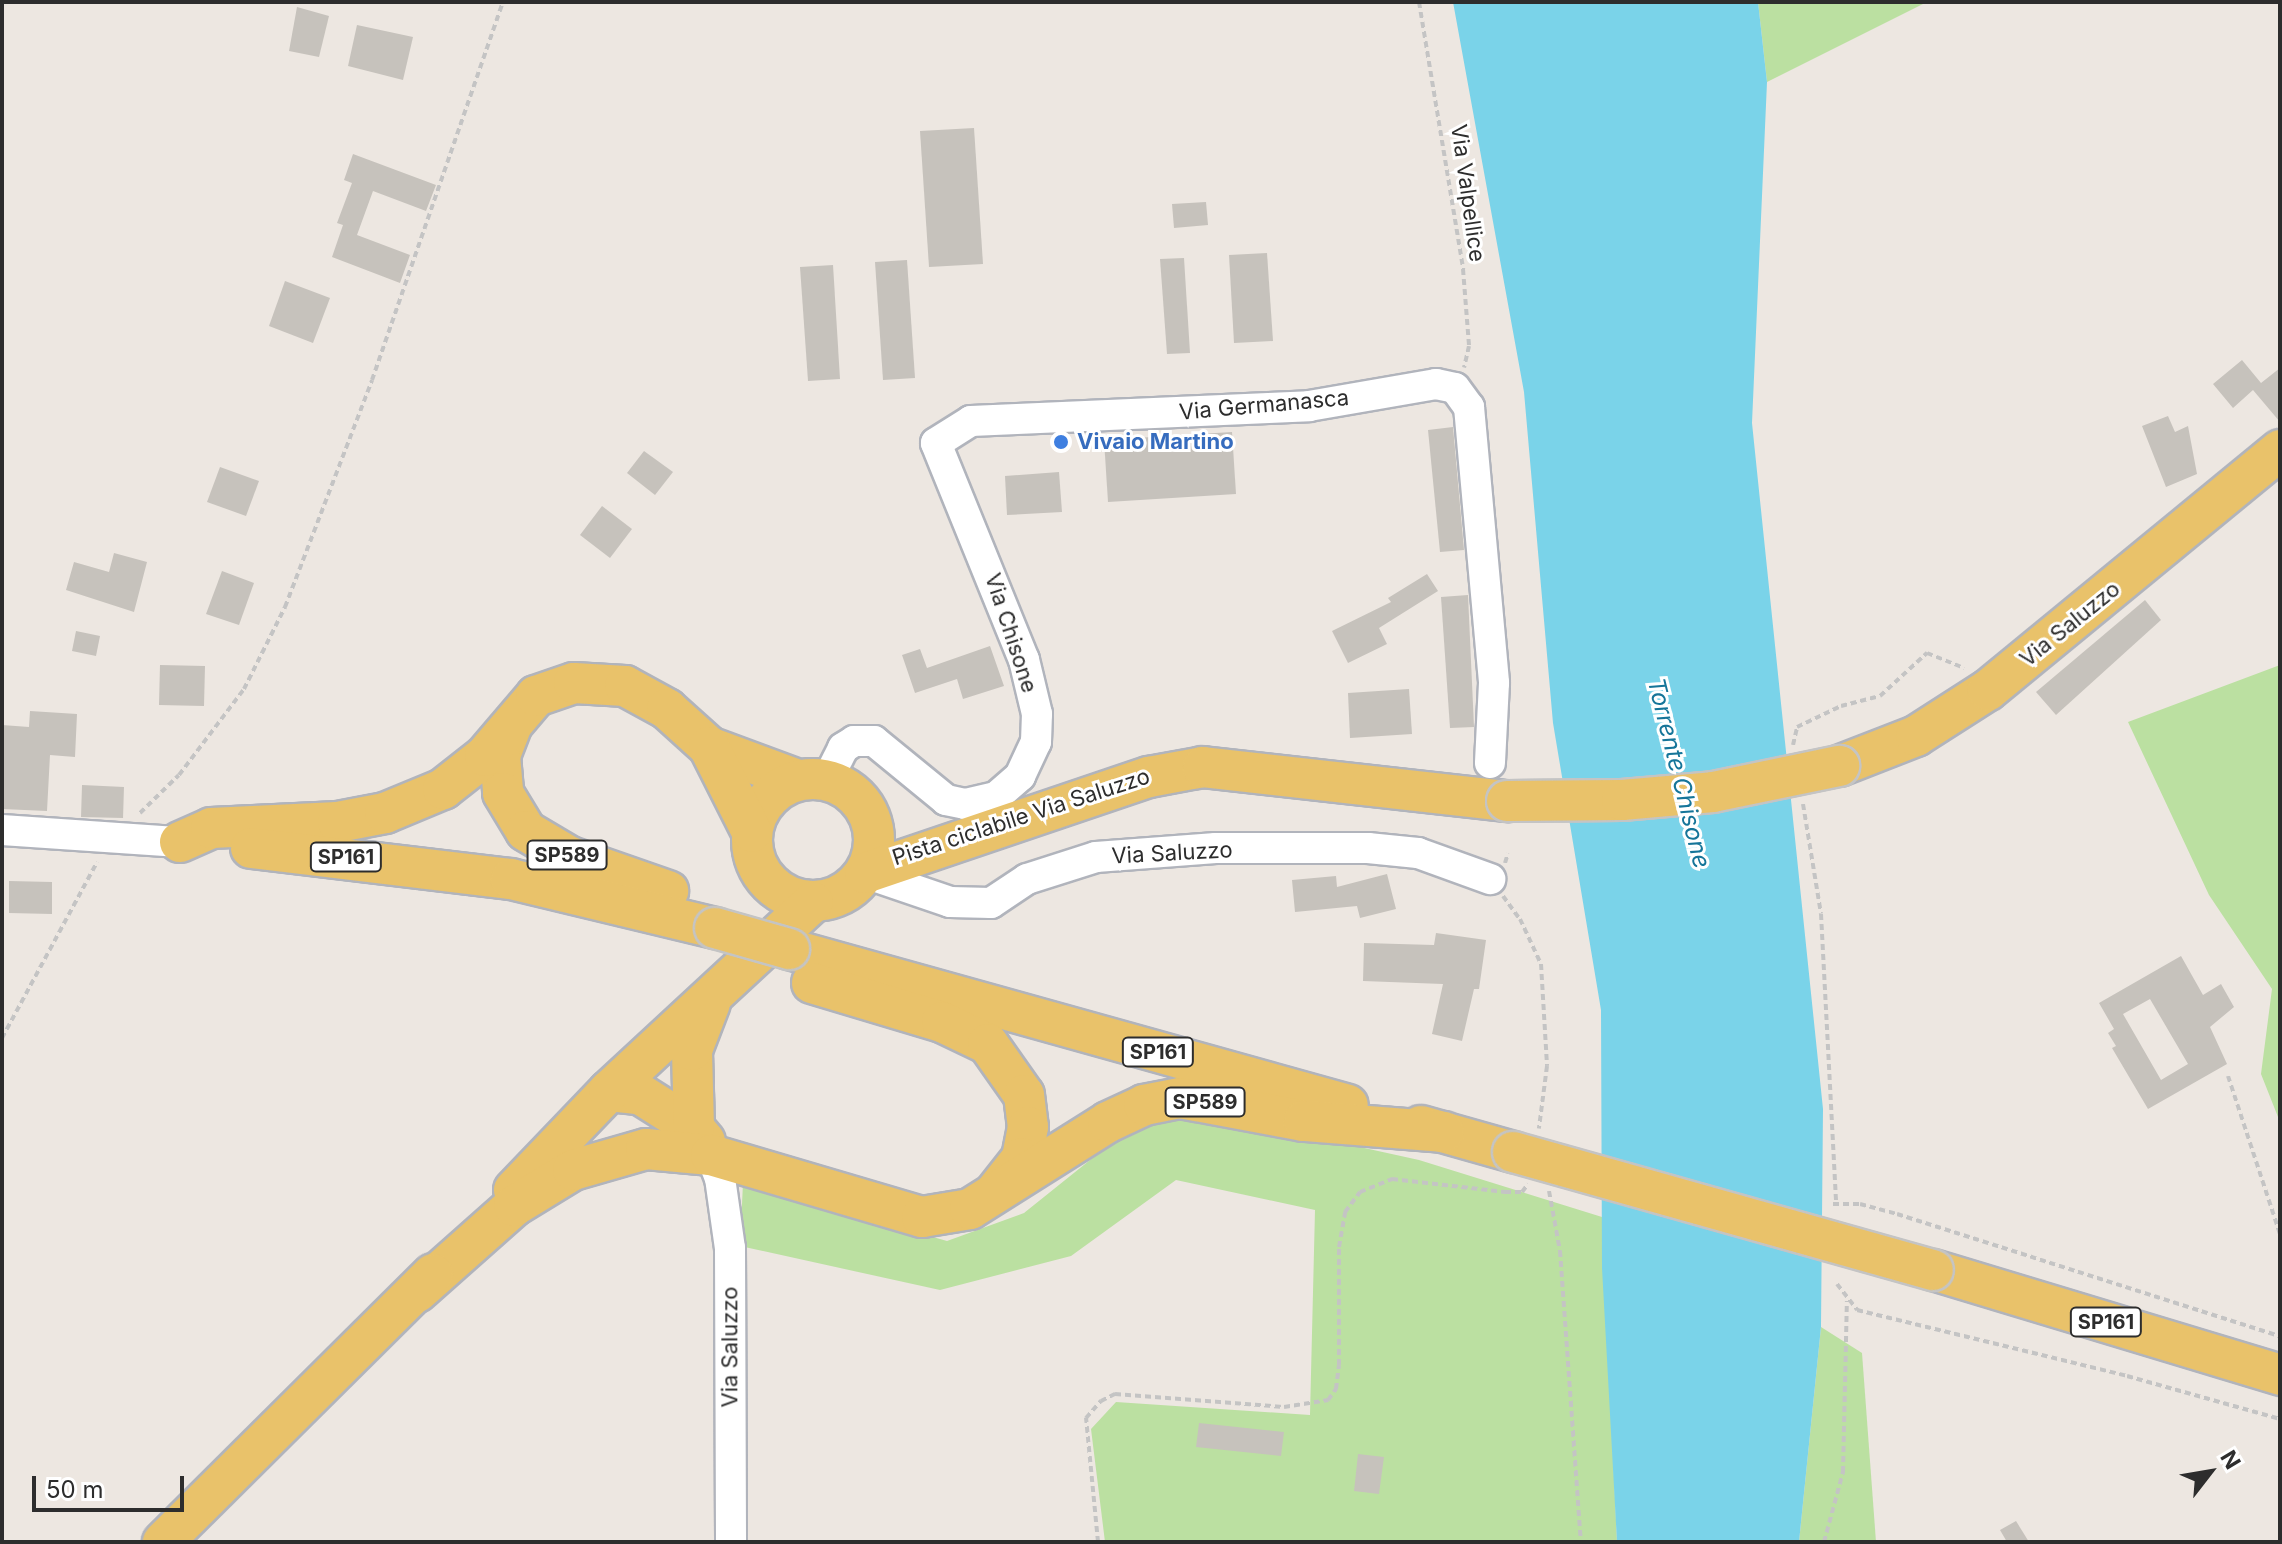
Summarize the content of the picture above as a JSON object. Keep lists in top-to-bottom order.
{
  "streets": {
    "main road": ["Via Saluzzo", "SP589", "SP161"],
    "street": ["Via Germanasca", "Via Chisone"],
    "path": ["Via Valpellice"]
  },
  "crossings": [
    ["Via Valpellice", "Via Germanasca"],
    ["Via Germanasca", "Via Chisone"],
    ["Via Saluzzo", "SP589"],
    ["Via Chisone", "SP589"],
    ["SP589", "SP161"]
  ],
  "water": ["Torrente Chisone"],
  "places": ["Vivaio Martino"],
  "scale_bar": "50 m",
  "north": "top right"
}
